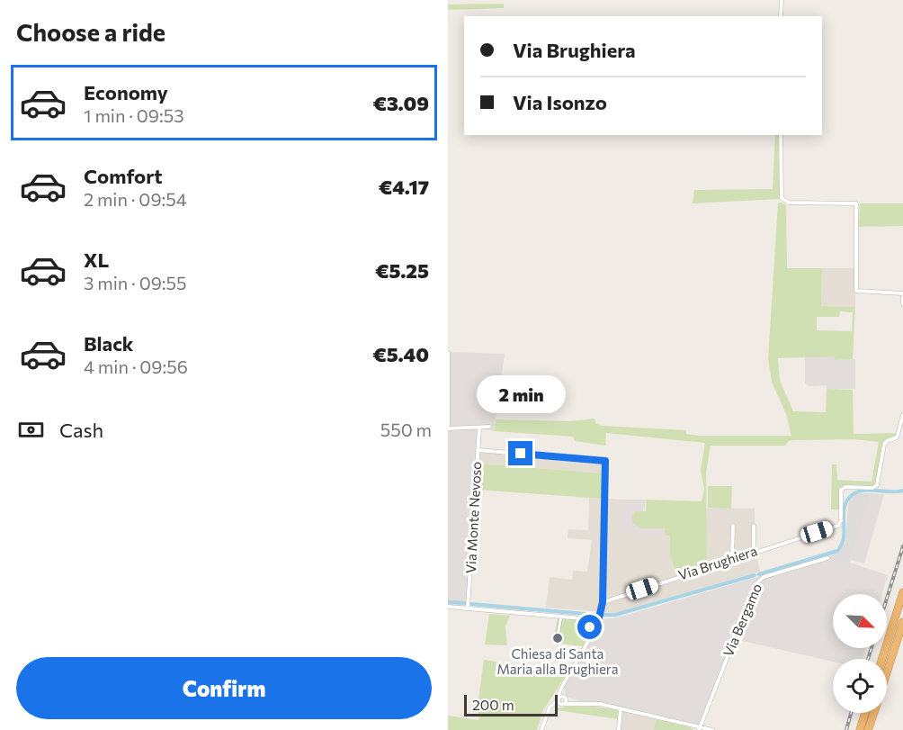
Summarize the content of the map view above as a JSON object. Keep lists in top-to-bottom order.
{
  "streets": {
    "street": ["Via Monte Nevoso", "Via Brughiera", "Via Bergamo"]
  },
  "places": ["Chiesa di Santa Maria alla Brughiera"],
  "scale_bar": "200 m",
  "north": "bottom right",
  "page": {
    "heading": "Choose a ride",
    "banner": ["Via Brughiera", "Via Isonzo"],
    "list": [
      {
        "name": "Economy",
        "note": "1 min · 09:53",
        "value": "€3.09"
      },
      {
        "name": "Comfort",
        "note": "2 min · 09:54",
        "value": "€4.17"
      },
      {
        "name": "XL",
        "note": "3 min · 09:55",
        "value": "€5.25"
      },
      {
        "name": "Black",
        "note": "4 min · 09:56",
        "value": "€5.40"
      }
    ],
    "bubble": "2 min",
    "pay": ["Cash", "550 m"],
    "buttons": "Confirm",
    "scale": "200 m"
  }
}
